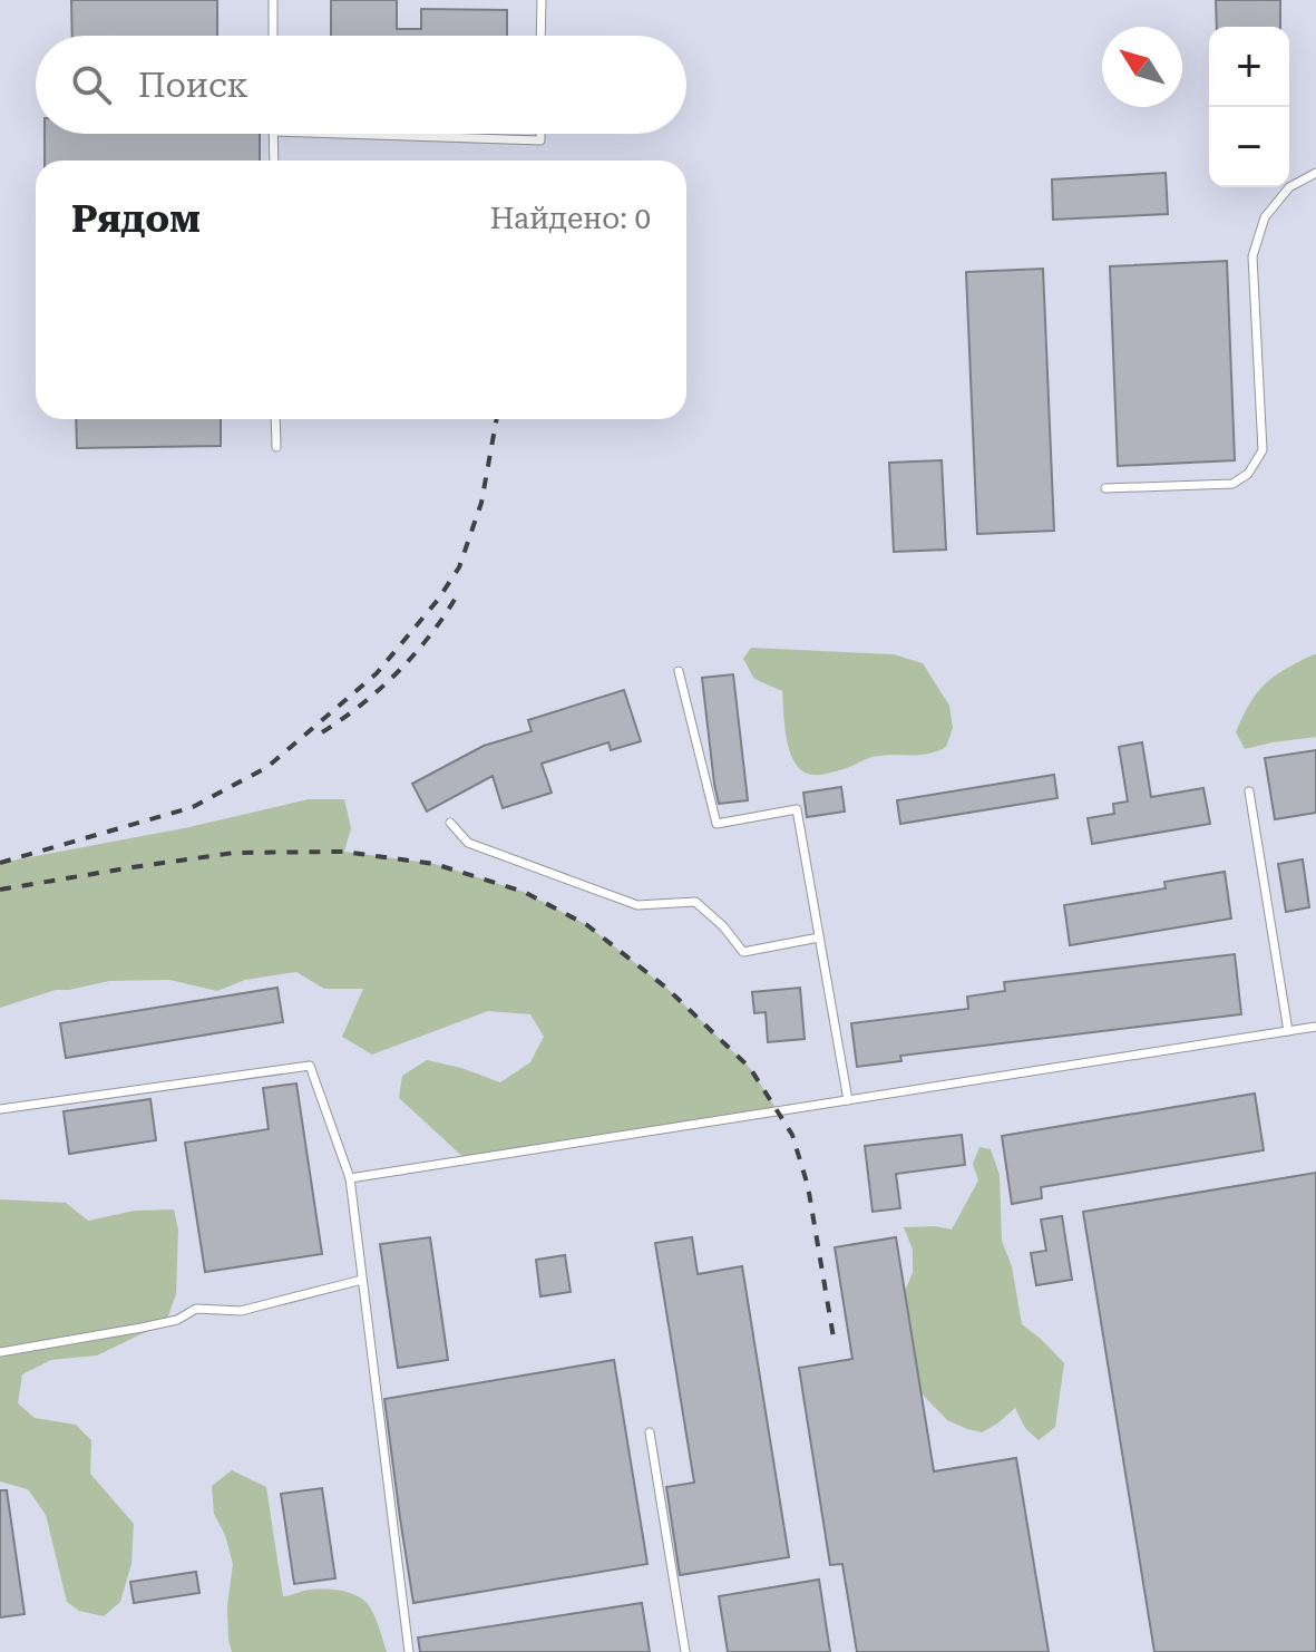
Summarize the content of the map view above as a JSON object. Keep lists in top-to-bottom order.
{
  "north": "top left",
  "page": {
    "map_buttons": ["+", "−"],
    "search": "Поиск",
    "heading": ["Рядом", "Найдено: 0"]
  }
}
